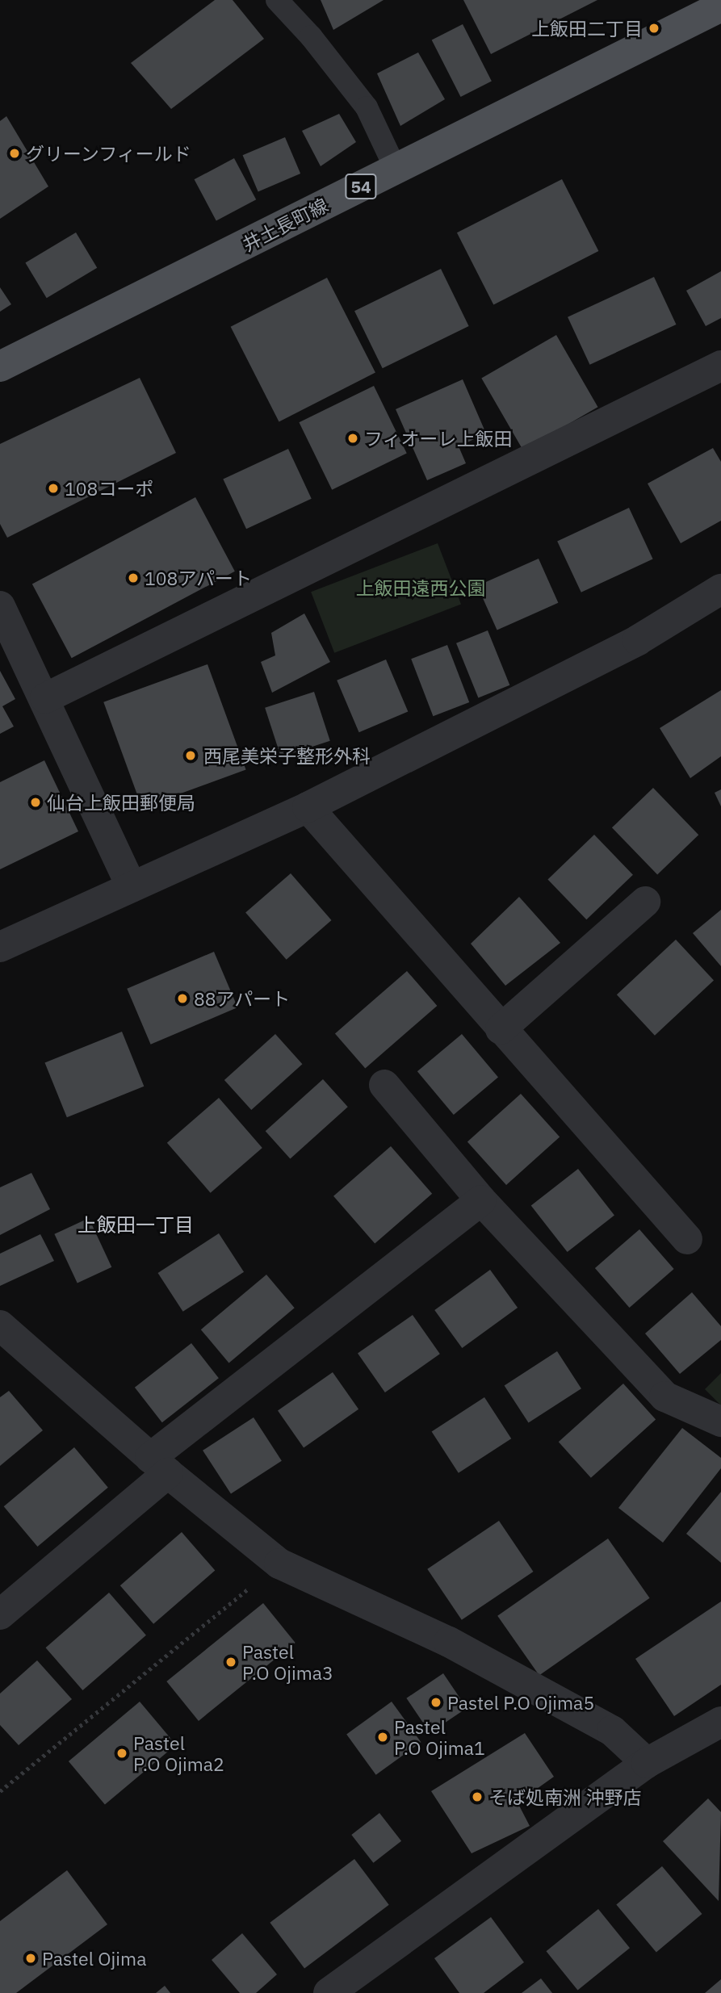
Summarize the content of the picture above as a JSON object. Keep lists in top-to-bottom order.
{
  "streets": {
    "main road": ["54", "井土長町線"]
  },
  "districts": ["上飯田一丁目"],
  "parks": ["上飯田遠西公園"],
  "places": [
    "上飯田二丁目",
    "グリーンフィールド",
    "フィオーレ上飯田",
    "108コーポ",
    "108アパート",
    "西尾美栄子整形外科",
    "仙台上飯田郵便局",
    "88アパート",
    "Pastel P.O Ojima3",
    "Pastel P.O Ojima5",
    "Pastel P.O Ojima1",
    "Pastel P.O Ojima2",
    "そば処南洲 沖野店",
    "Pastel Ojima"
  ]
}
